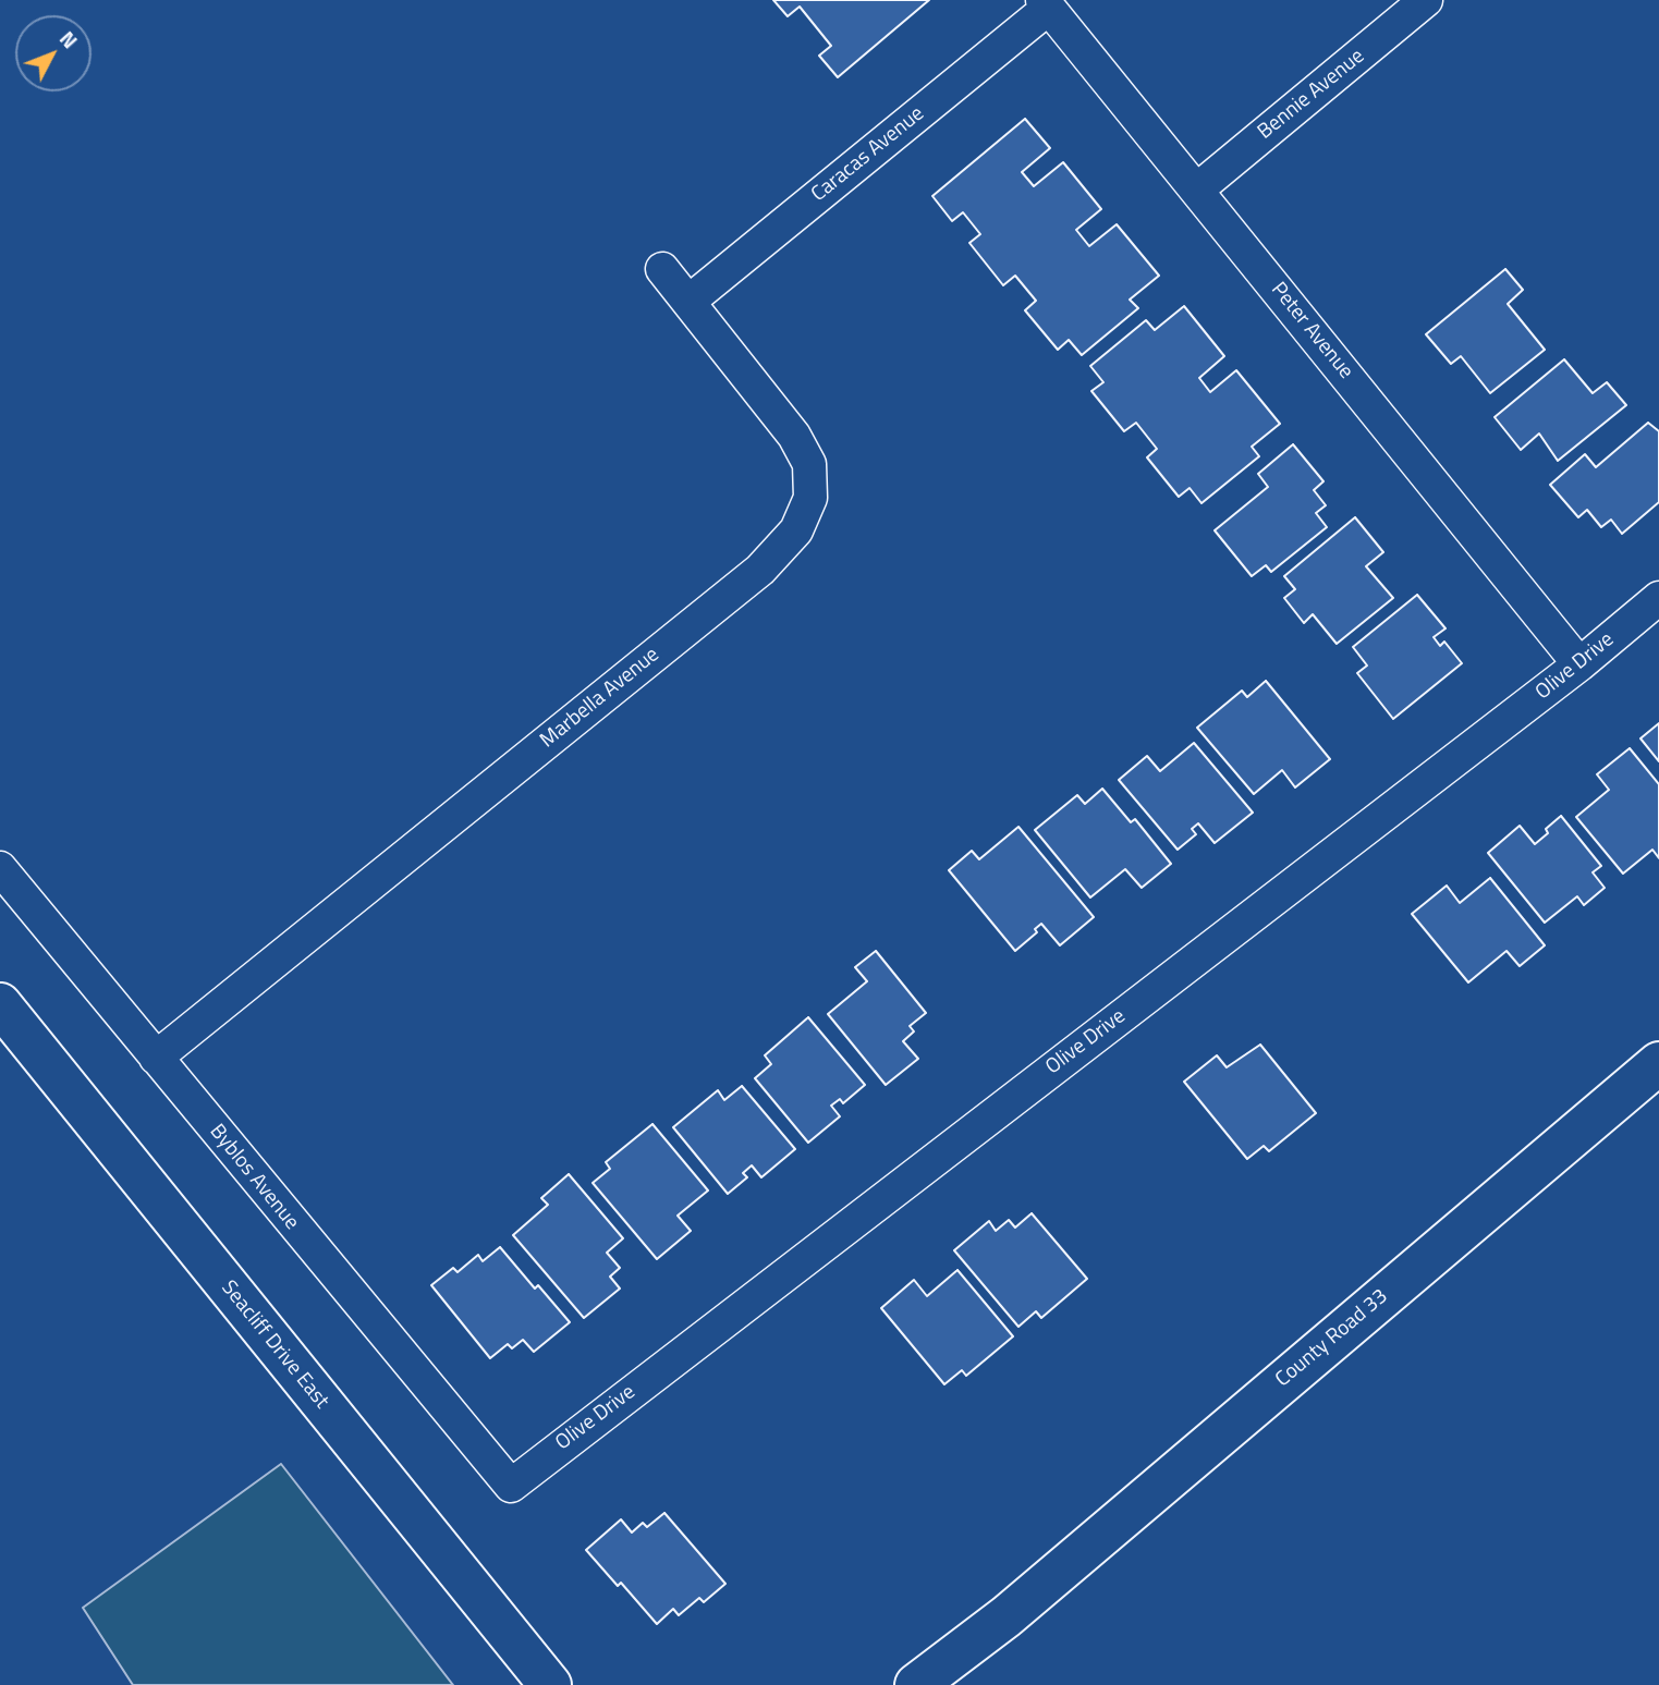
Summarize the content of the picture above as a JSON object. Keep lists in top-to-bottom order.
{
  "streets": {
    "main road": ["County Road 33", "Seacliff Drive East"],
    "street": [
      "Bennie Avenue",
      "Caracas Avenue",
      "Peter Avenue",
      "Olive Drive",
      "Marbella Avenue",
      "Byblos Avenue"
    ]
  },
  "crossings": [
    ["Bennie Avenue", "Peter Avenue"],
    ["Caracas Avenue", "Peter Avenue"],
    ["Caracas Avenue", "Marbella Avenue"],
    ["Peter Avenue", "Olive Drive"],
    ["Olive Drive", "Byblos Avenue"],
    ["Marbella Avenue", "Byblos Avenue"]
  ],
  "north": "top right"
}
